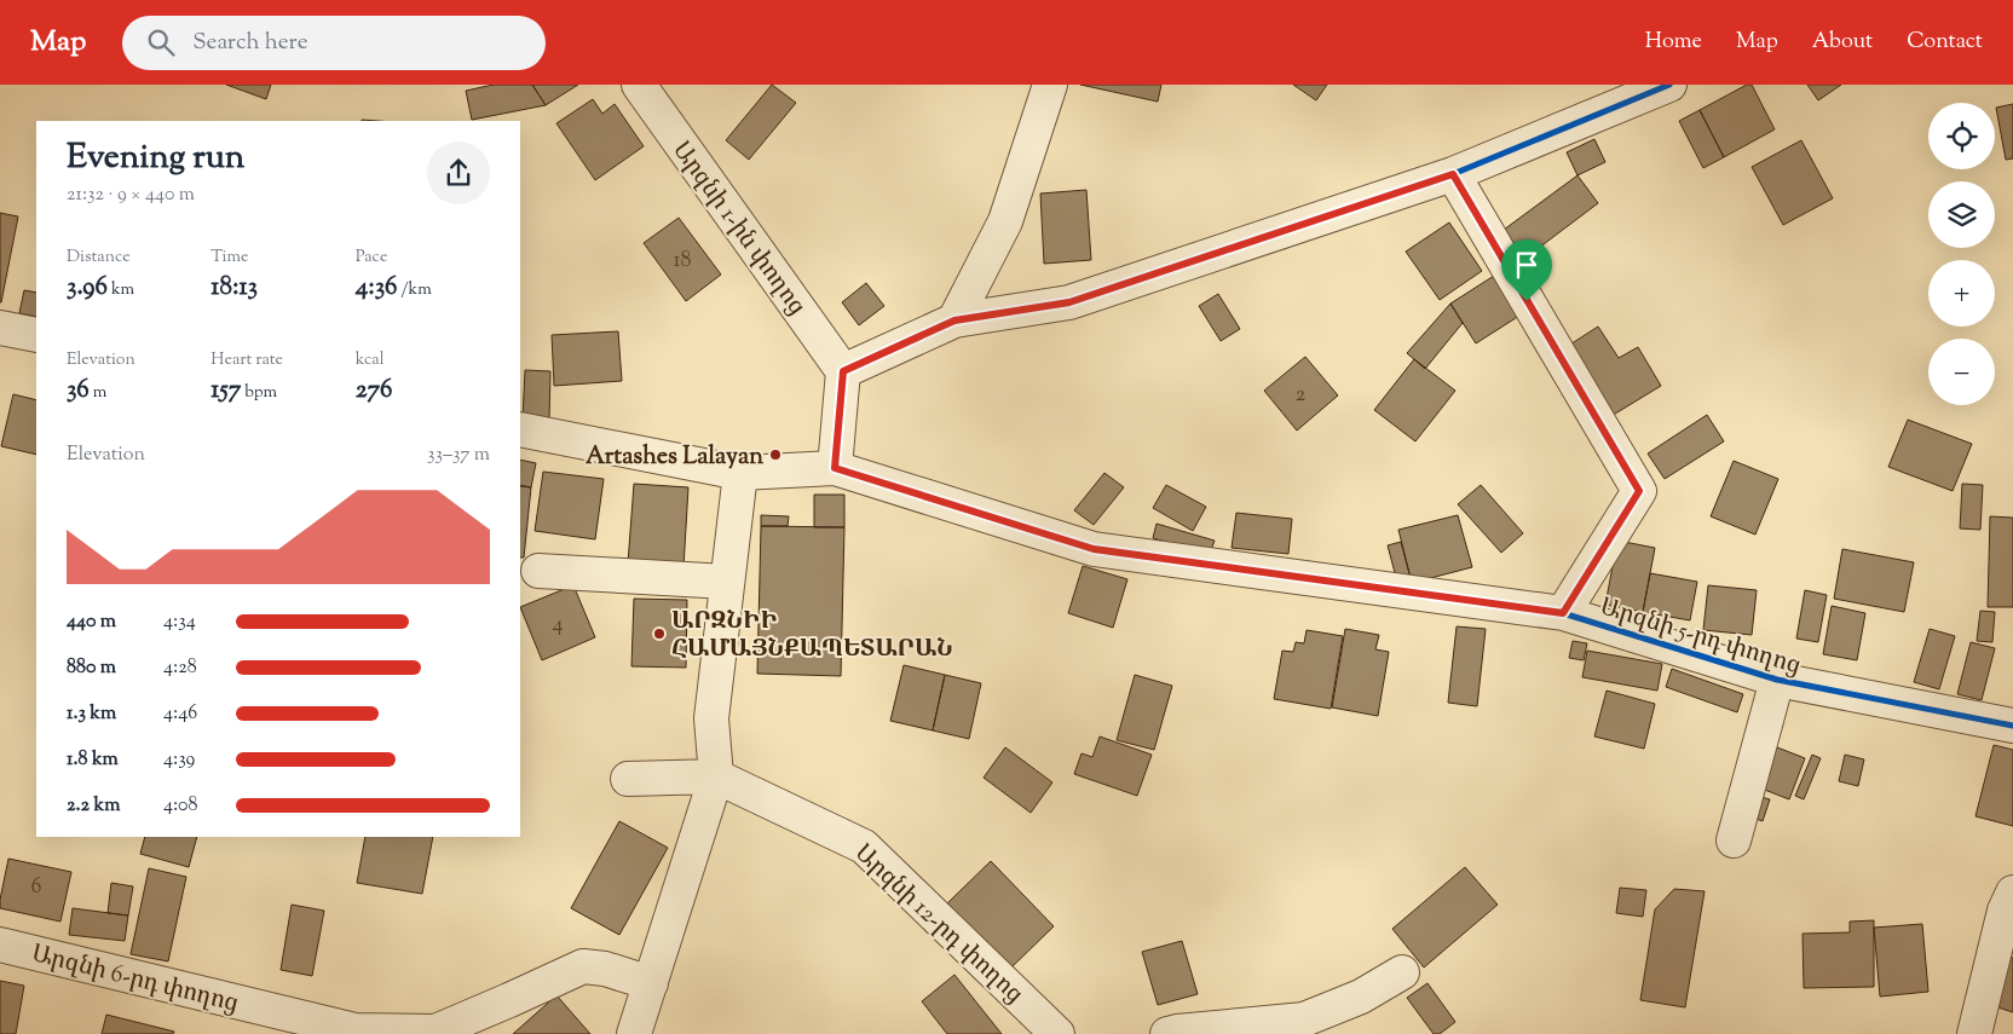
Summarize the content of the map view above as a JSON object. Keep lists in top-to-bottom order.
{
  "streets": {
    "street": [
      "Արզնի 1-ին փողոց",
      "Արզնի 5-րդ փողոց",
      "Արզնի 12-րդ փողոց",
      "Արզնի 6-րդ փողոց"
    ]
  },
  "places": ["Artashes Lalayan", "ԱՐԶՆԻԻ ՀԱՄԱՅՆՔԱՊԵՏԱՐԱՆ"],
  "house_numbers": [
    "18",
    "2",
    "4",
    "6"
  ],
  "page": {
    "header": "Map",
    "search": "Search here",
    "nav": [
      "Home",
      "Map",
      "About",
      "Contact"
    ],
    "map_buttons": ["+", "−"],
    "heading": ["Evening run", "21:32 · 9 × 440 m"],
    "stats": [
      ["Distance", "3.96 km"],
      ["Time", "18:13"],
      ["Pace", "4:36 /km"],
      ["Elevation", "36 m"],
      ["Heart rate", "157 bpm"],
      ["kcal", "276"]
    ],
    "chart": ["Elevation", "33–37 m"],
    "list": [
      {
        "name": "440 m",
        "note": "4:34"
      },
      {
        "name": "880 m",
        "note": "4:28"
      },
      {
        "name": "1.3 km",
        "note": "4:46"
      },
      {
        "name": "1.8 km",
        "note": "4:39"
      },
      {
        "name": "2.2 km",
        "note": "4:08"
      }
    ]
  }
}
